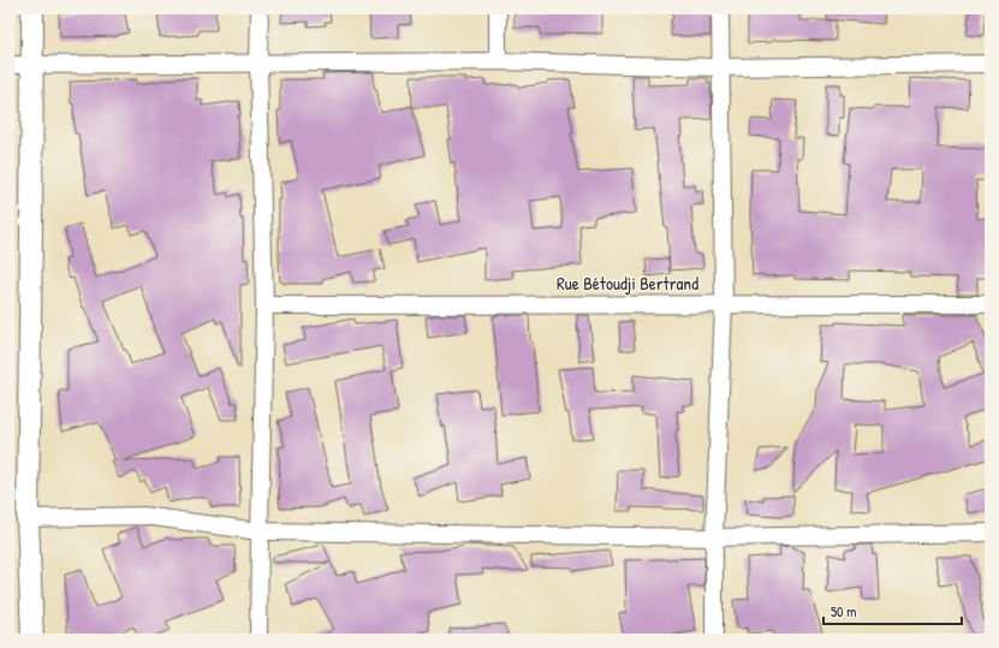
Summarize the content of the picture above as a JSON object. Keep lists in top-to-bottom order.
{
  "streets": {
    "street": ["Rue Bétoudji Bertrand"]
  },
  "scale_bar": "50 m"
}
